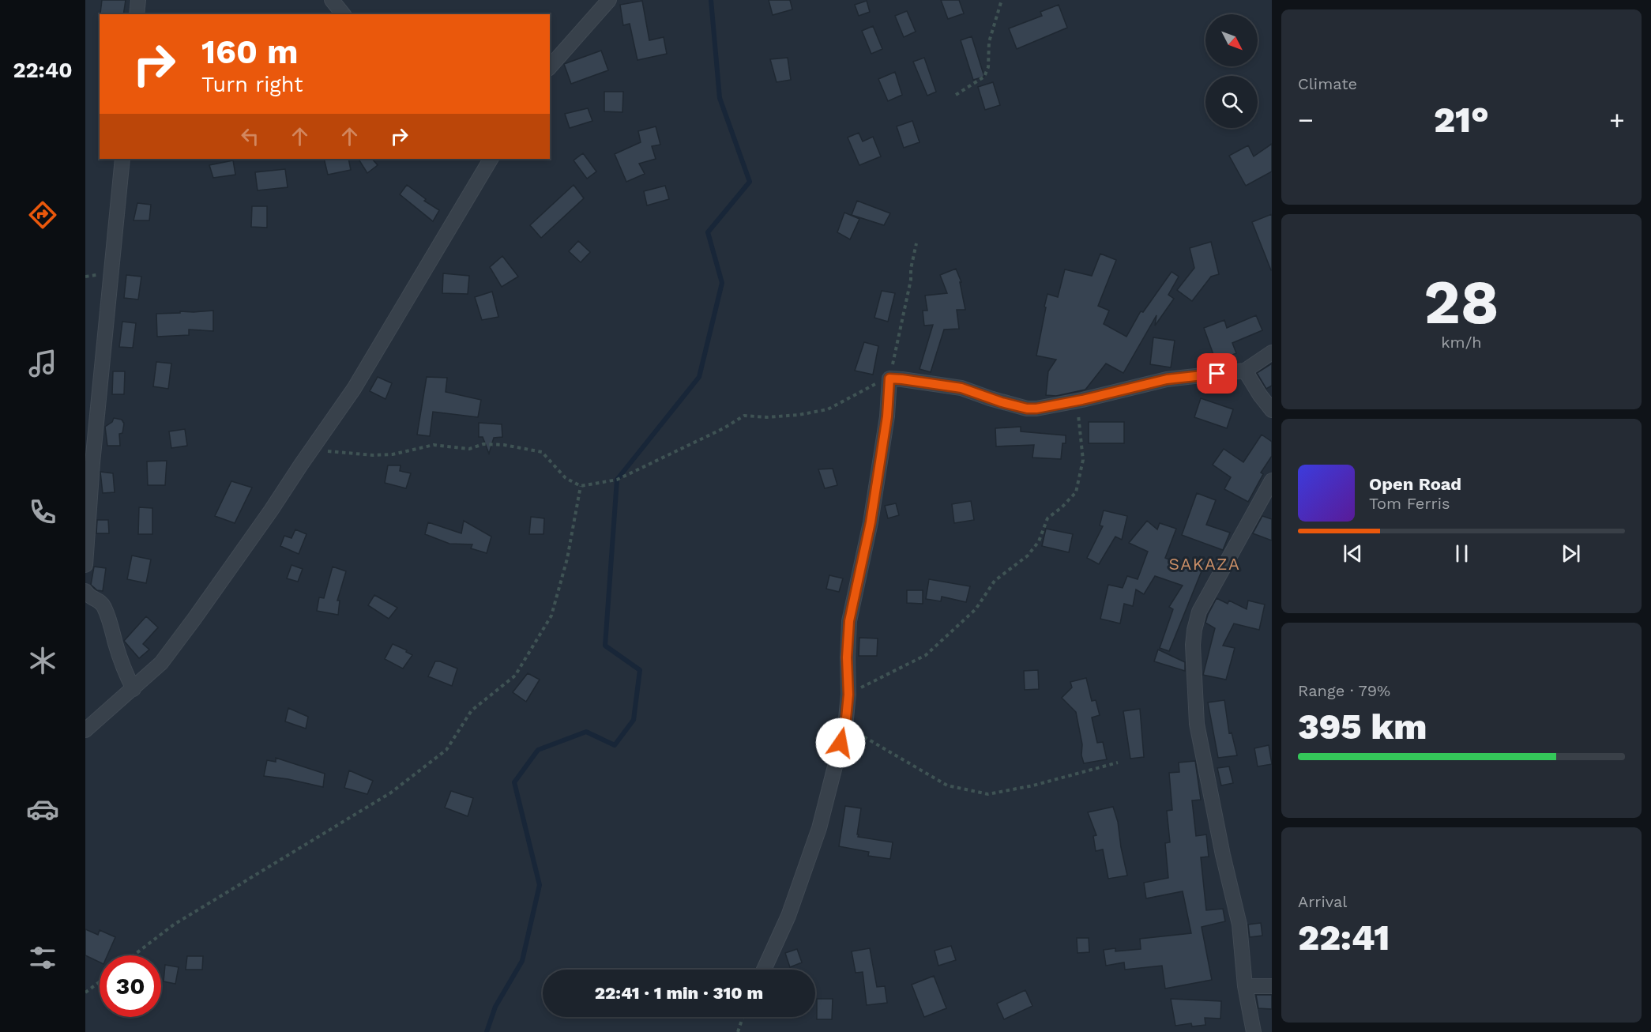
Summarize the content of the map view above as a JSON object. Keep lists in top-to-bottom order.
{
  "districts": ["SAKAZA"],
  "north": "bottom right",
  "page": {
    "tabs": "22:40",
    "tile": [
      "Climate",
      ["28", "km/h"],
      ["Range · 79%", "395 km"],
      ["Arrival", "22:41"]
    ],
    "turn": ["160 m", "Turn right"],
    "heat": ["−", "21°", "+"],
    "song": ["Open Road", "Tom Ferris"],
    "limit": "30",
    "trip": "22:41 · 1 min · 310 m"
  }
}
